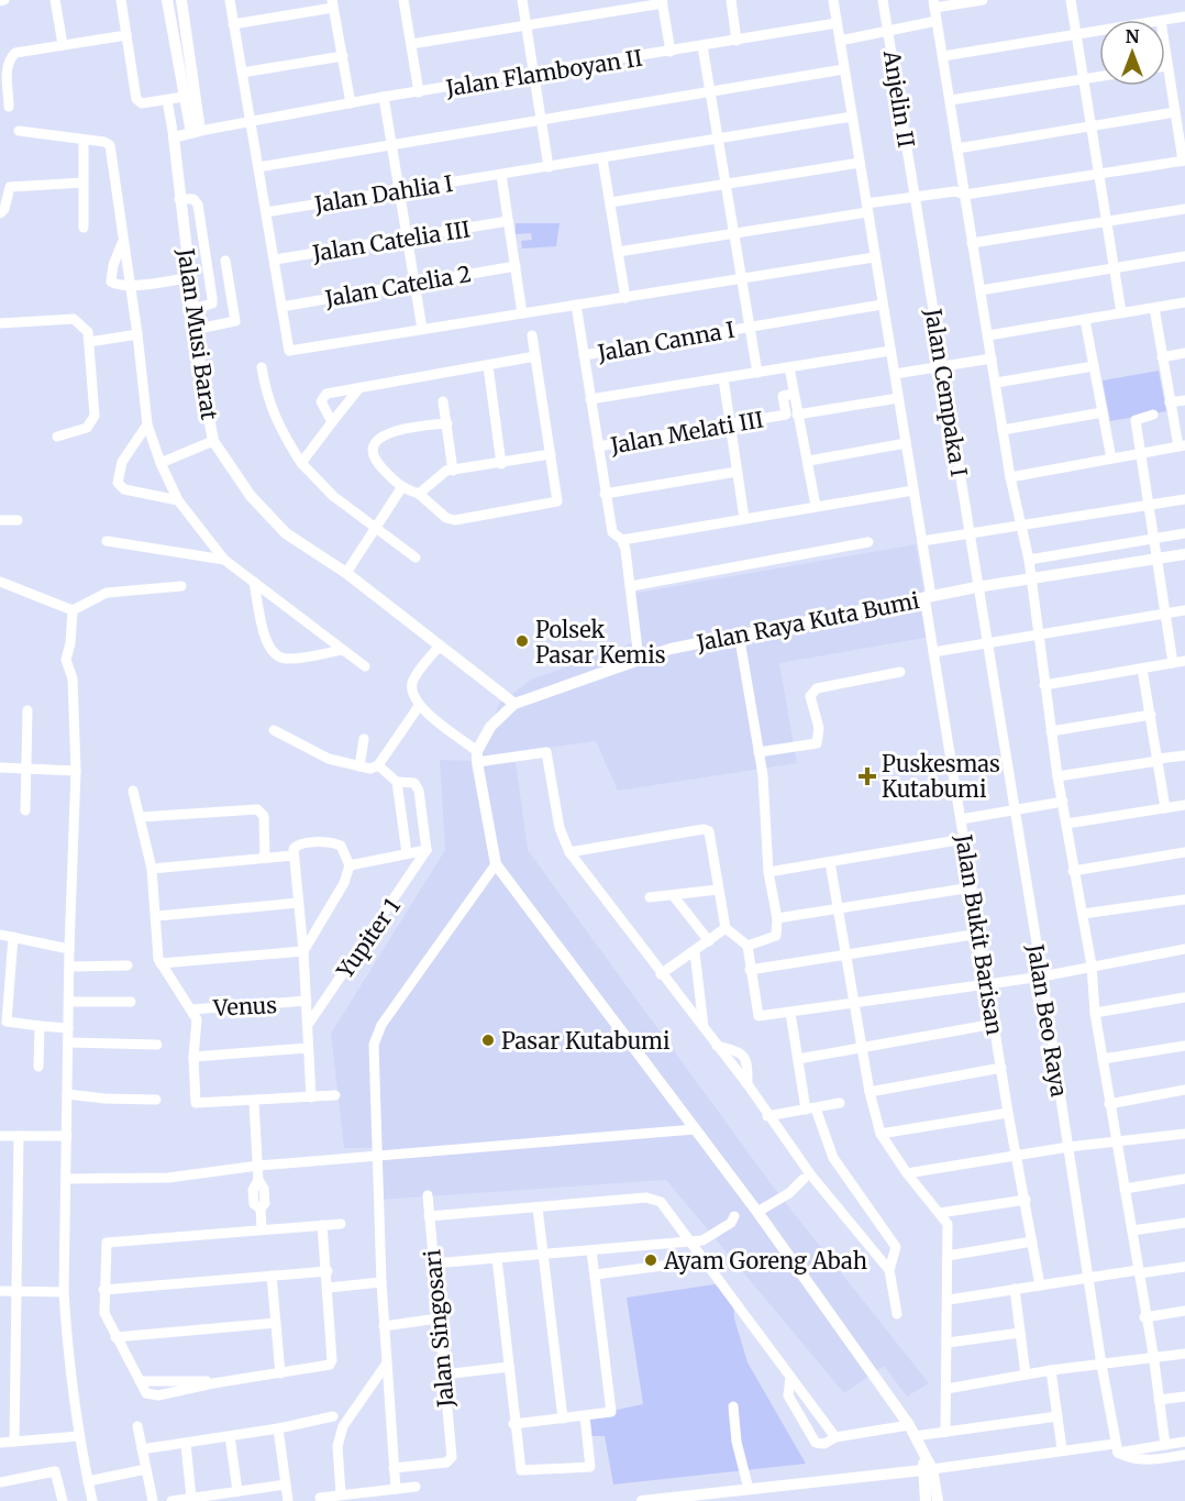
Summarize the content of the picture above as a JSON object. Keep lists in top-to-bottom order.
{
  "streets": {
    "street": [
      "Jalan Flamboyan II",
      "Anjelin II",
      "Jalan Dahlia I",
      "Jalan Catelia III",
      "Jalan Catelia 2",
      "Jalan Musi Barat",
      "Jalan Canna I",
      "Jalan Cempaka I",
      "Jalan Melati III",
      "Jalan Raya Kuta Bumi",
      "Jalan Bukit Barisan",
      "Yupiter 1",
      "Venus",
      "Jalan Beo Raya",
      "Jalan Singosari"
    ]
  },
  "crossings": [
    ["Jalan Flamboyan II", "Jalan Bukit Barisan"],
    ["Anjelin II", "Jalan Cempaka I"],
    ["Jalan Dahlia I", "Jalan Bukit Barisan"],
    ["Jalan Musi Barat", "Jalan Raya Kuta Bumi"],
    ["Jalan Canna I", "Jalan Bukit Barisan"],
    ["Jalan Cempaka I", "Jalan Raya Kuta Bumi"],
    ["Jalan Cempaka I", "Jalan Beo Raya"],
    ["Jalan Raya Kuta Bumi", "Jalan Bukit Barisan"],
    ["Jalan Raya Kuta Bumi", "Jalan Beo Raya"]
  ],
  "places": {
    "other": ["Polsek Pasar Kemis", "Pasar Kutabumi", "Ayam Goreng Abah"],
    "health": ["Puskesmas Kutabumi"]
  },
  "north": "top"
}
